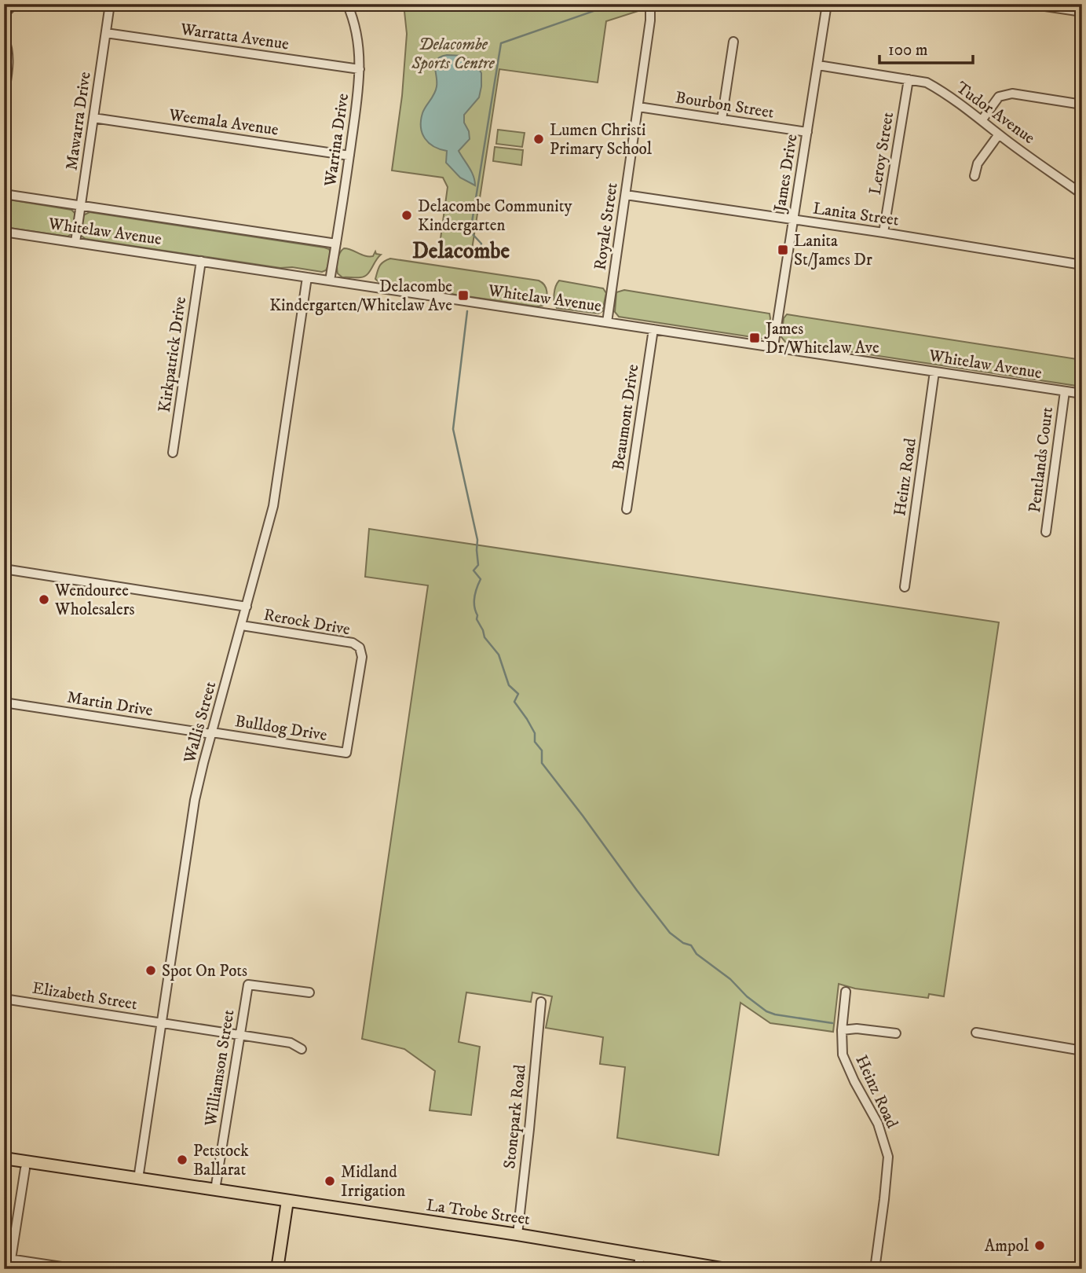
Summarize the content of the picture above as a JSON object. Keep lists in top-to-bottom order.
{
  "streets": {
    "main road": ["La Trobe Street"],
    "street": [
      "Warratta Avenue",
      "Bourbon Street",
      "Tudor Avenue",
      "Mawarra Drive",
      "Weemala Avenue",
      "Warrina Drive",
      "Leroy Street",
      "James Drive",
      "Lanita Street",
      "Royale Street",
      "Whitelaw Avenue",
      "Kirkpatrick Drive",
      "Beaumont Drive",
      "Pentlands Court",
      "Heinz Road",
      "Rerock Drive",
      "Martin Drive",
      "Wallis Street",
      "Bulldog Drive",
      "Elizabeth Street",
      "Williamson Street",
      "Stonepark Road"
    ]
  },
  "crossings": [
    ["Warratta Avenue", "Mawarra Drive"],
    ["Warratta Avenue", "Warrina Drive"],
    ["Bourbon Street", "James Drive"],
    ["Bourbon Street", "Royale Street"],
    ["Tudor Avenue", "Leroy Street"],
    ["Tudor Avenue", "James Drive"],
    ["Mawarra Drive", "Weemala Avenue"],
    ["Mawarra Drive", "Whitelaw Avenue"],
    ["Weemala Avenue", "Warrina Drive"],
    ["Warrina Drive", "Whitelaw Avenue"],
    ["Leroy Street", "Lanita Street"],
    ["James Drive", "Lanita Street"],
    ["James Drive", "Whitelaw Avenue"],
    ["Lanita Street", "Royale Street"],
    ["Royale Street", "Whitelaw Avenue"],
    ["Whitelaw Avenue", "Kirkpatrick Drive"],
    ["Whitelaw Avenue", "Beaumont Drive"],
    ["Whitelaw Avenue", "Pentlands Court"],
    ["Whitelaw Avenue", "Heinz Road"],
    ["Whitelaw Avenue", "Wallis Street"],
    ["Rerock Drive", "Wallis Street"],
    ["Rerock Drive", "Bulldog Drive"],
    ["Martin Drive", "Wallis Street"],
    ["Martin Drive", "Bulldog Drive"],
    ["Wallis Street", "Bulldog Drive"],
    ["Wallis Street", "Elizabeth Street"],
    ["Wallis Street", "La Trobe Street"],
    ["Elizabeth Street", "Williamson Street"],
    ["Williamson Street", "La Trobe Street"],
    ["Stonepark Road", "La Trobe Street"]
  ],
  "districts": ["Delacombe"],
  "parks": ["Delacombe Sports Centre"],
  "places": {
    "other": [
      "Lumen Christi Primary School",
      "Delacombe Community Kindergarten",
      "Wendouree Wholesalers",
      "Spot On Pots",
      "Petstock Ballarat",
      "Midland Irrigation",
      "Ampol"
    ],
    "transit": ["Lanita St/James Dr", "Delacombe Kindergarten/Whitelaw Ave", "James Dr/Whitelaw Ave"]
  },
  "scale_bar": "100 m"
}
